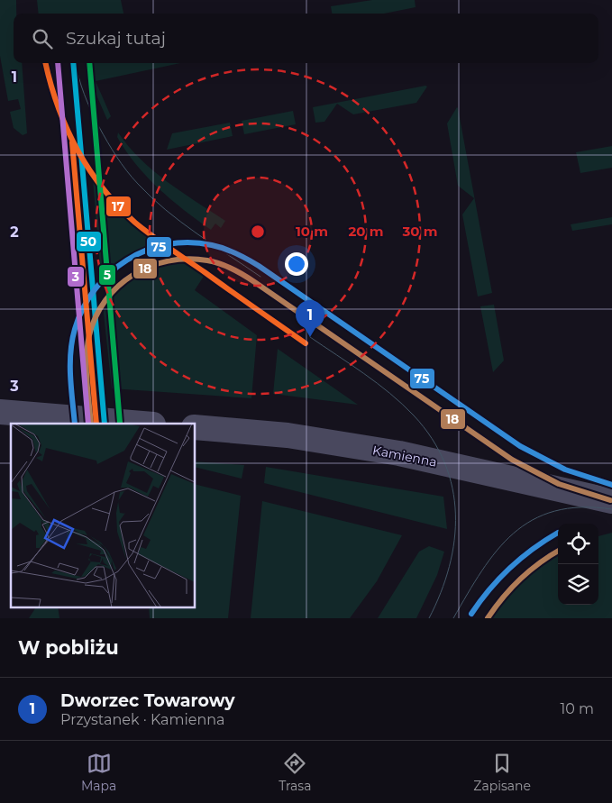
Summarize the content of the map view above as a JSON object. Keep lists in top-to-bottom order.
{
  "streets": {
    "street": ["Kamienna"]
  },
  "lines": [
    "transit line 50",
    "transit line 17",
    "transit line 3",
    "transit line 5",
    "transit line 75",
    "transit line 18"
  ],
  "page": {
    "search": "Szukaj tutaj",
    "pins": "1",
    "heading": "W pobliżu",
    "list": [
      {
        "mark": "1",
        "name": "Dworzec Towarowy",
        "note": "Przystanek · Kamienna",
        "value": "10 m"
      }
    ],
    "nav": ["Mapa", "Trasa", "Zapisane"]
  },
  "grid": {
    "rows": ["1", "2", "3"]
  },
  "rings": ["10 m", "20 m", "30 m"]
}
